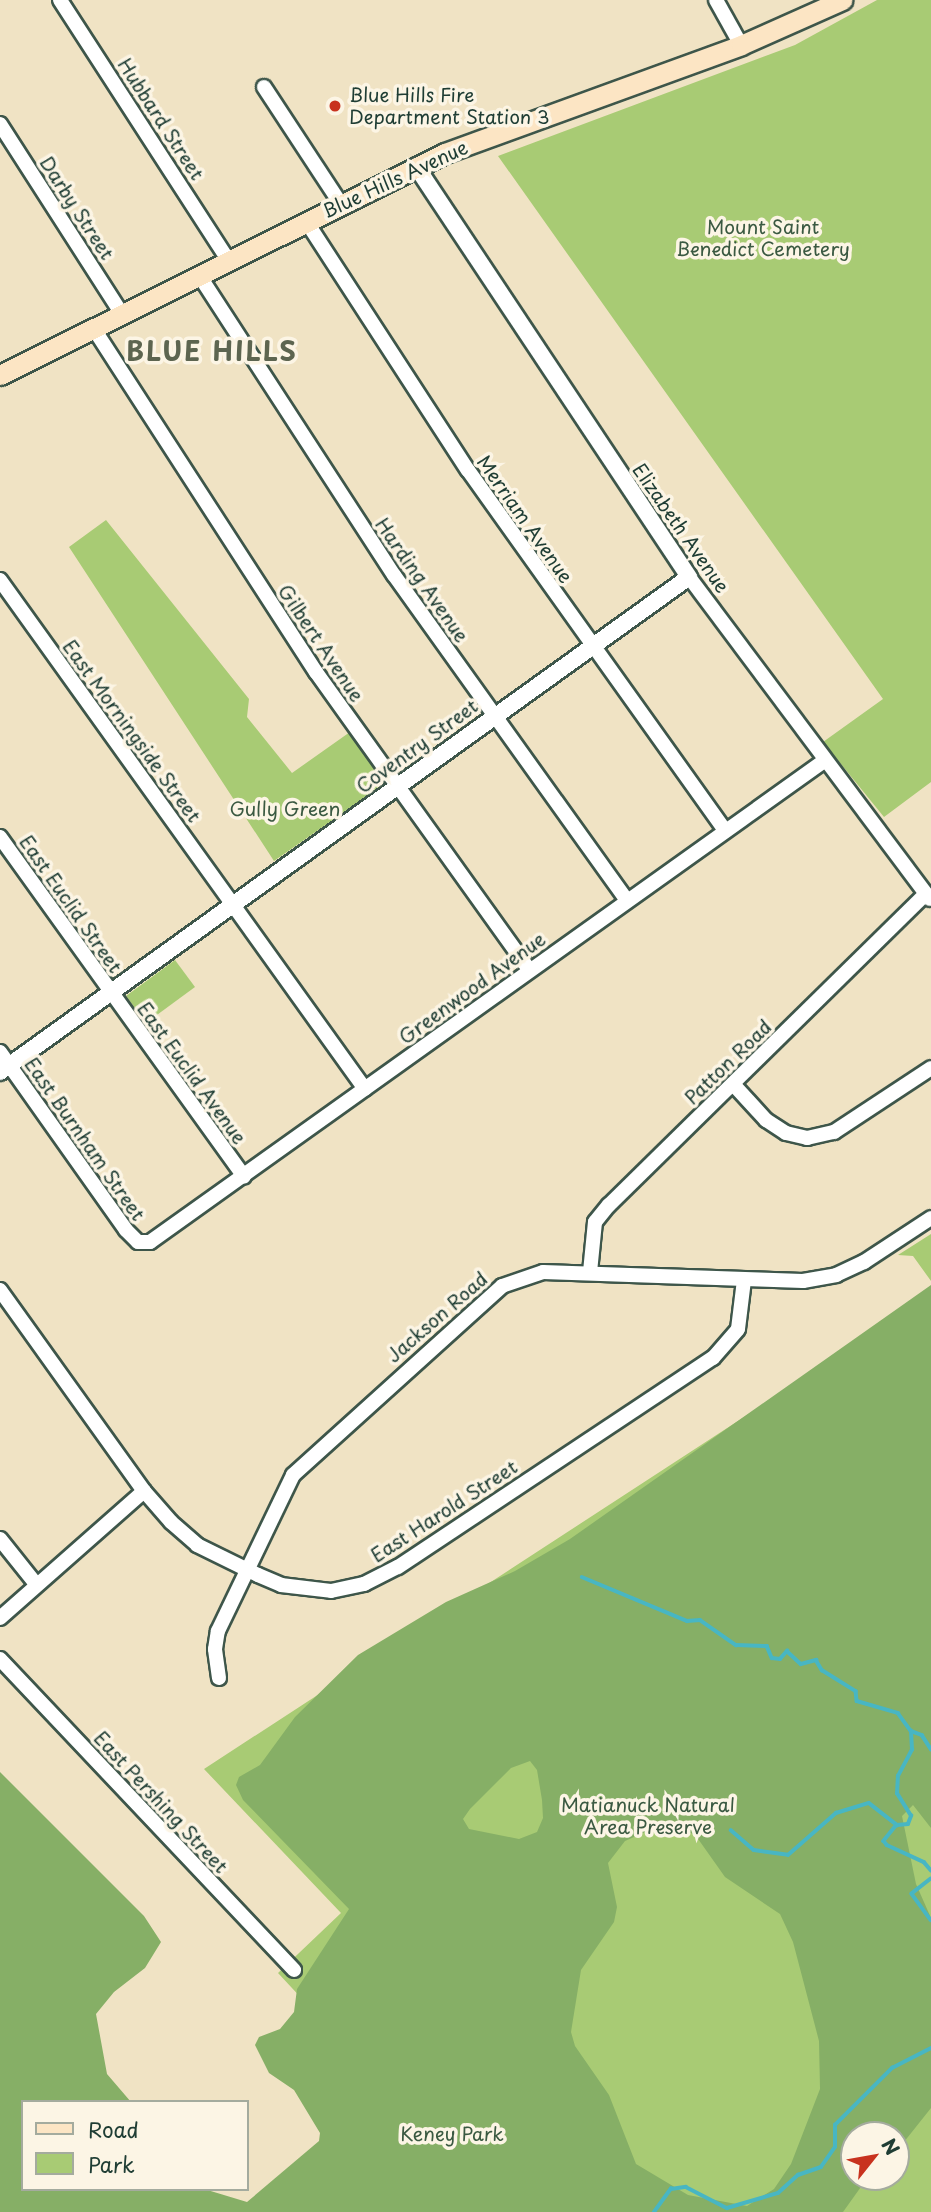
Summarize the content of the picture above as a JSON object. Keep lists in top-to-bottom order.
{
  "streets": {
    "main road": ["Blue Hills Avenue"],
    "street": [
      "Hubbard Street",
      "Darby Street",
      "Merriam Avenue",
      "Elizabeth Avenue",
      "Harding Avenue",
      "Gilbert Avenue",
      "East Morningside Street",
      "Coventry Street",
      "East Euclid Street",
      "Greenwood Avenue",
      "Patton Road",
      "East Euclid Avenue",
      "East Burnham Street",
      "Jackson Road",
      "East Harold Street",
      "East Pershing Street"
    ]
  },
  "crossings": [
    ["Hubbard Street", "Blue Hills Avenue"],
    ["Blue Hills Avenue", "Darby Street"],
    ["Blue Hills Avenue", "Merriam Avenue"],
    ["Blue Hills Avenue", "Elizabeth Avenue"],
    ["Blue Hills Avenue", "Harding Avenue"],
    ["Blue Hills Avenue", "Gilbert Avenue"],
    ["Merriam Avenue", "Coventry Street"],
    ["Merriam Avenue", "Greenwood Avenue"],
    ["Elizabeth Avenue", "Coventry Street"],
    ["Elizabeth Avenue", "Greenwood Avenue"],
    ["Elizabeth Avenue", "Patton Road"],
    ["Harding Avenue", "Coventry Street"],
    ["Harding Avenue", "Greenwood Avenue"],
    ["Gilbert Avenue", "Coventry Street"],
    ["Gilbert Avenue", "Greenwood Avenue"],
    ["East Morningside Street", "Coventry Street"],
    ["East Morningside Street", "Greenwood Avenue"],
    ["Coventry Street", "East Euclid Street"],
    ["Coventry Street", "East Euclid Avenue"],
    ["Coventry Street", "East Burnham Street"],
    ["East Euclid Street", "East Euclid Avenue"],
    ["Greenwood Avenue", "East Euclid Avenue"],
    ["Greenwood Avenue", "East Burnham Street"],
    ["Patton Road", "Jackson Road"],
    ["Jackson Road", "East Harold Street"]
  ],
  "districts": ["BLUE HILLS"],
  "parks": [
    "Mount Saint Benedict Cemetery",
    "Gully Green",
    "Matianuck Natural Area Preserve",
    "Keney Park"
  ],
  "places": ["Blue Hills Fire Department Station 3"],
  "legend": ["Road", "Park"],
  "north": "top right"
}
